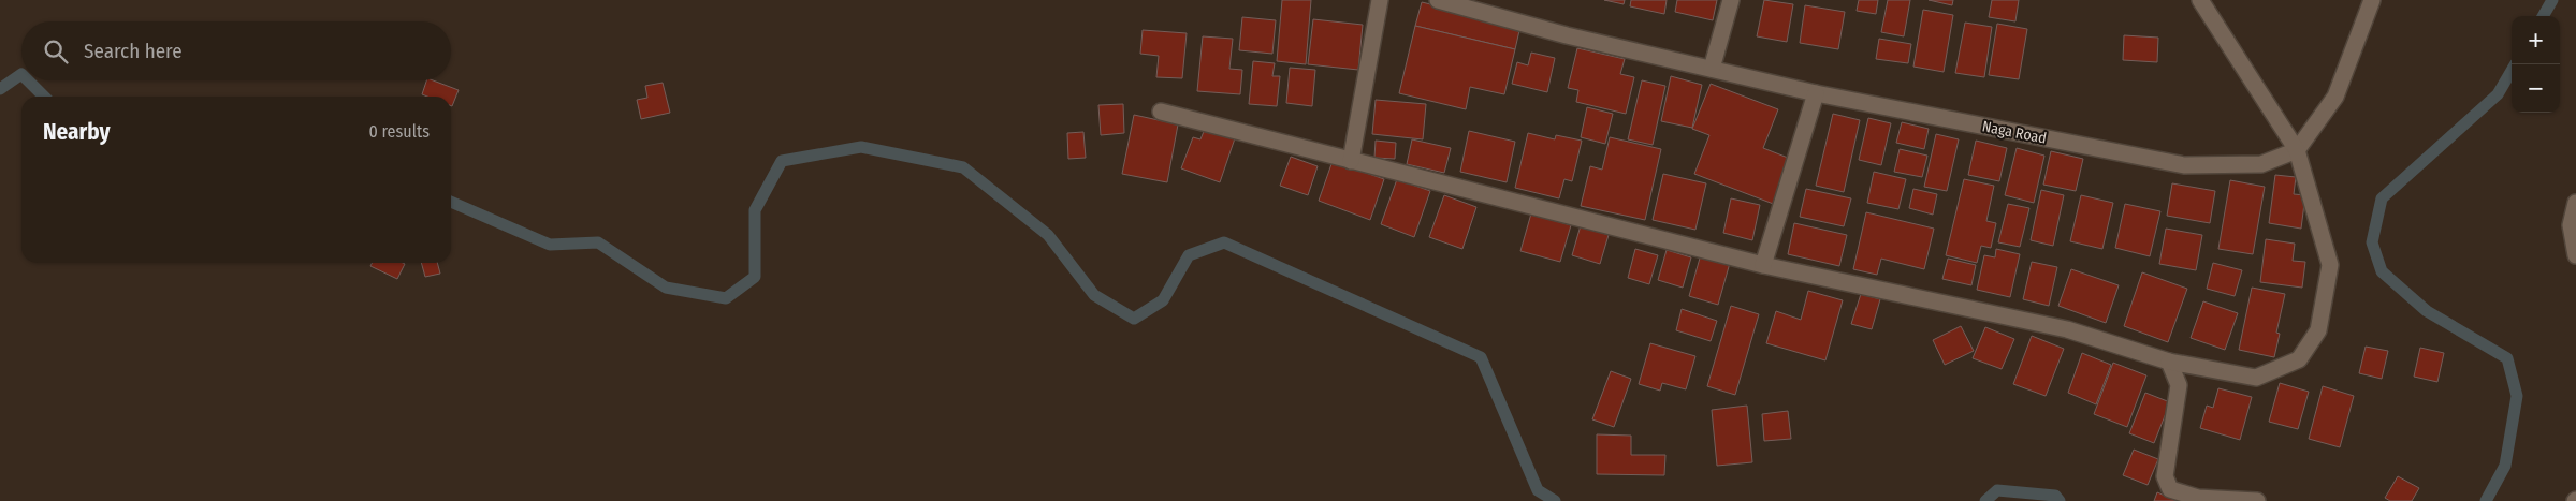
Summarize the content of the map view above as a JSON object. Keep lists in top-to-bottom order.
{
  "streets": {
    "street": ["Naga Road"]
  },
  "page": {
    "map_buttons": ["+", "−"],
    "search": "Search here",
    "heading": ["Nearby", "0 results"]
  }
}
